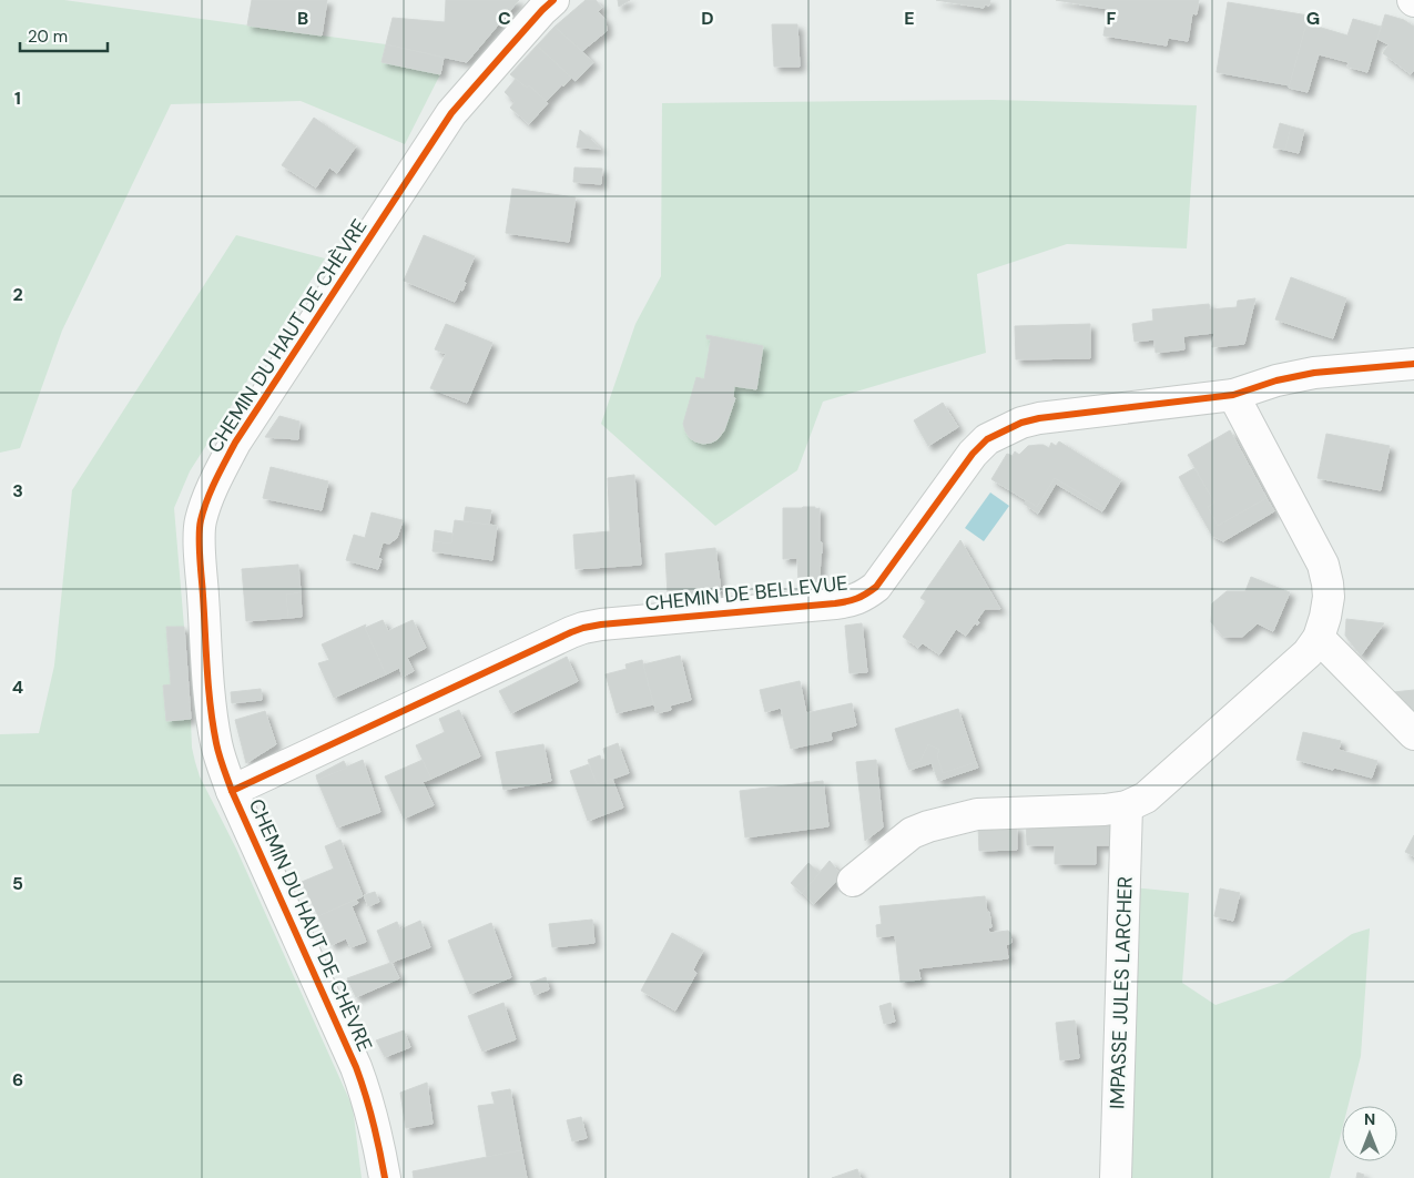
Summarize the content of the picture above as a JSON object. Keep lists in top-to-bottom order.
{
  "streets": {
    "street": ["CHEMIN DU HAUT DE CHÈVRE", "CHEMIN DE BELLEVUE", "IMPASSE JULES LARCHER"]
  },
  "crossings": [
    ["CHEMIN DU HAUT DE CHÈVRE", "CHEMIN DE BELLEVUE"]
  ],
  "scale_bar": "20 m",
  "north": "top",
  "grid": {
    "columns": [
      "B",
      "C",
      "D",
      "E",
      "F",
      "G"
    ],
    "rows": [
      "1",
      "2",
      "3",
      "4",
      "5",
      "6"
    ]
  }
}
